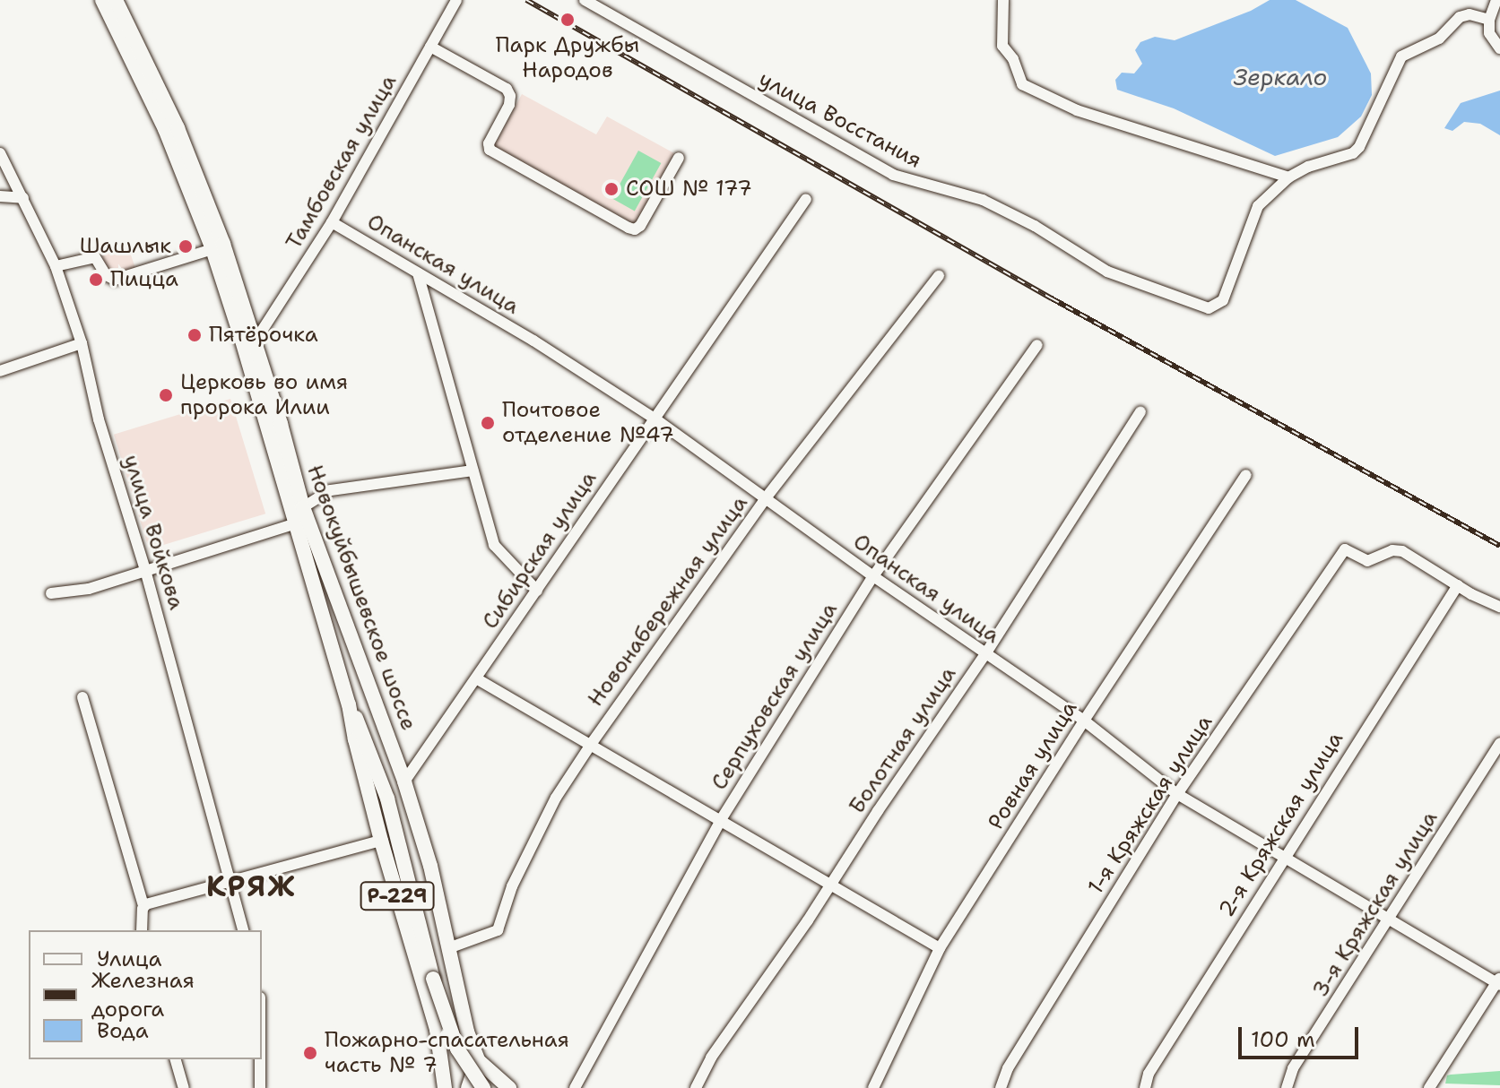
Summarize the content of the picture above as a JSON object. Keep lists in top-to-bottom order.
{
  "streets": {
    "main road": ["Новокуйбышевское шоссе", "Р-229"],
    "street": [
      "улица Восстания",
      "Тамбовская улица",
      "Опанская улица",
      "улица Войкова",
      "Сибирская улица",
      "Новонабережная улица",
      "Серпуховская улица",
      "Болотная улица",
      "Ровная улица",
      "1-я Кряжская улица",
      "2-я Кряжская улица",
      "3-я Кряжская улица"
    ]
  },
  "crossings": [
    ["Тамбовская улица", "Опанская улица"],
    ["Тамбовская улица", "Новокуйбышевское шоссе"],
    ["Опанская улица", "Сибирская улица"],
    ["Опанская улица", "Новонабережная улица"],
    ["Опанская улица", "Серпуховская улица"],
    ["Опанская улица", "Болотная улица"],
    ["Опанская улица", "Ровная улица"],
    ["Опанская улица", "1-я Кряжская улица"],
    ["Опанская улица", "2-я Кряжская улица"],
    ["Опанская улица", "3-я Кряжская улица"],
    ["Сибирская улица", "Новокуйбышевское шоссе"],
    ["Новокуйбышевское шоссе", "Новонабережная улица"],
    ["1-я Кряжская улица", "2-я Кряжская улица"]
  ],
  "districts": ["КРЯЖ"],
  "water": ["Зеркало"],
  "places": [
    "Парк Дружбы Народов",
    "СОШ № 177",
    "Шашлык",
    "Пицца",
    "Пятёрочка",
    "Церковь во имя пророка Илии",
    "Почтовое отделение №47",
    "Пожарно-спасательная часть № 7"
  ],
  "legend": ["Улица", "Железная дорога", "Вода"],
  "scale_bar": "100 m"
}
